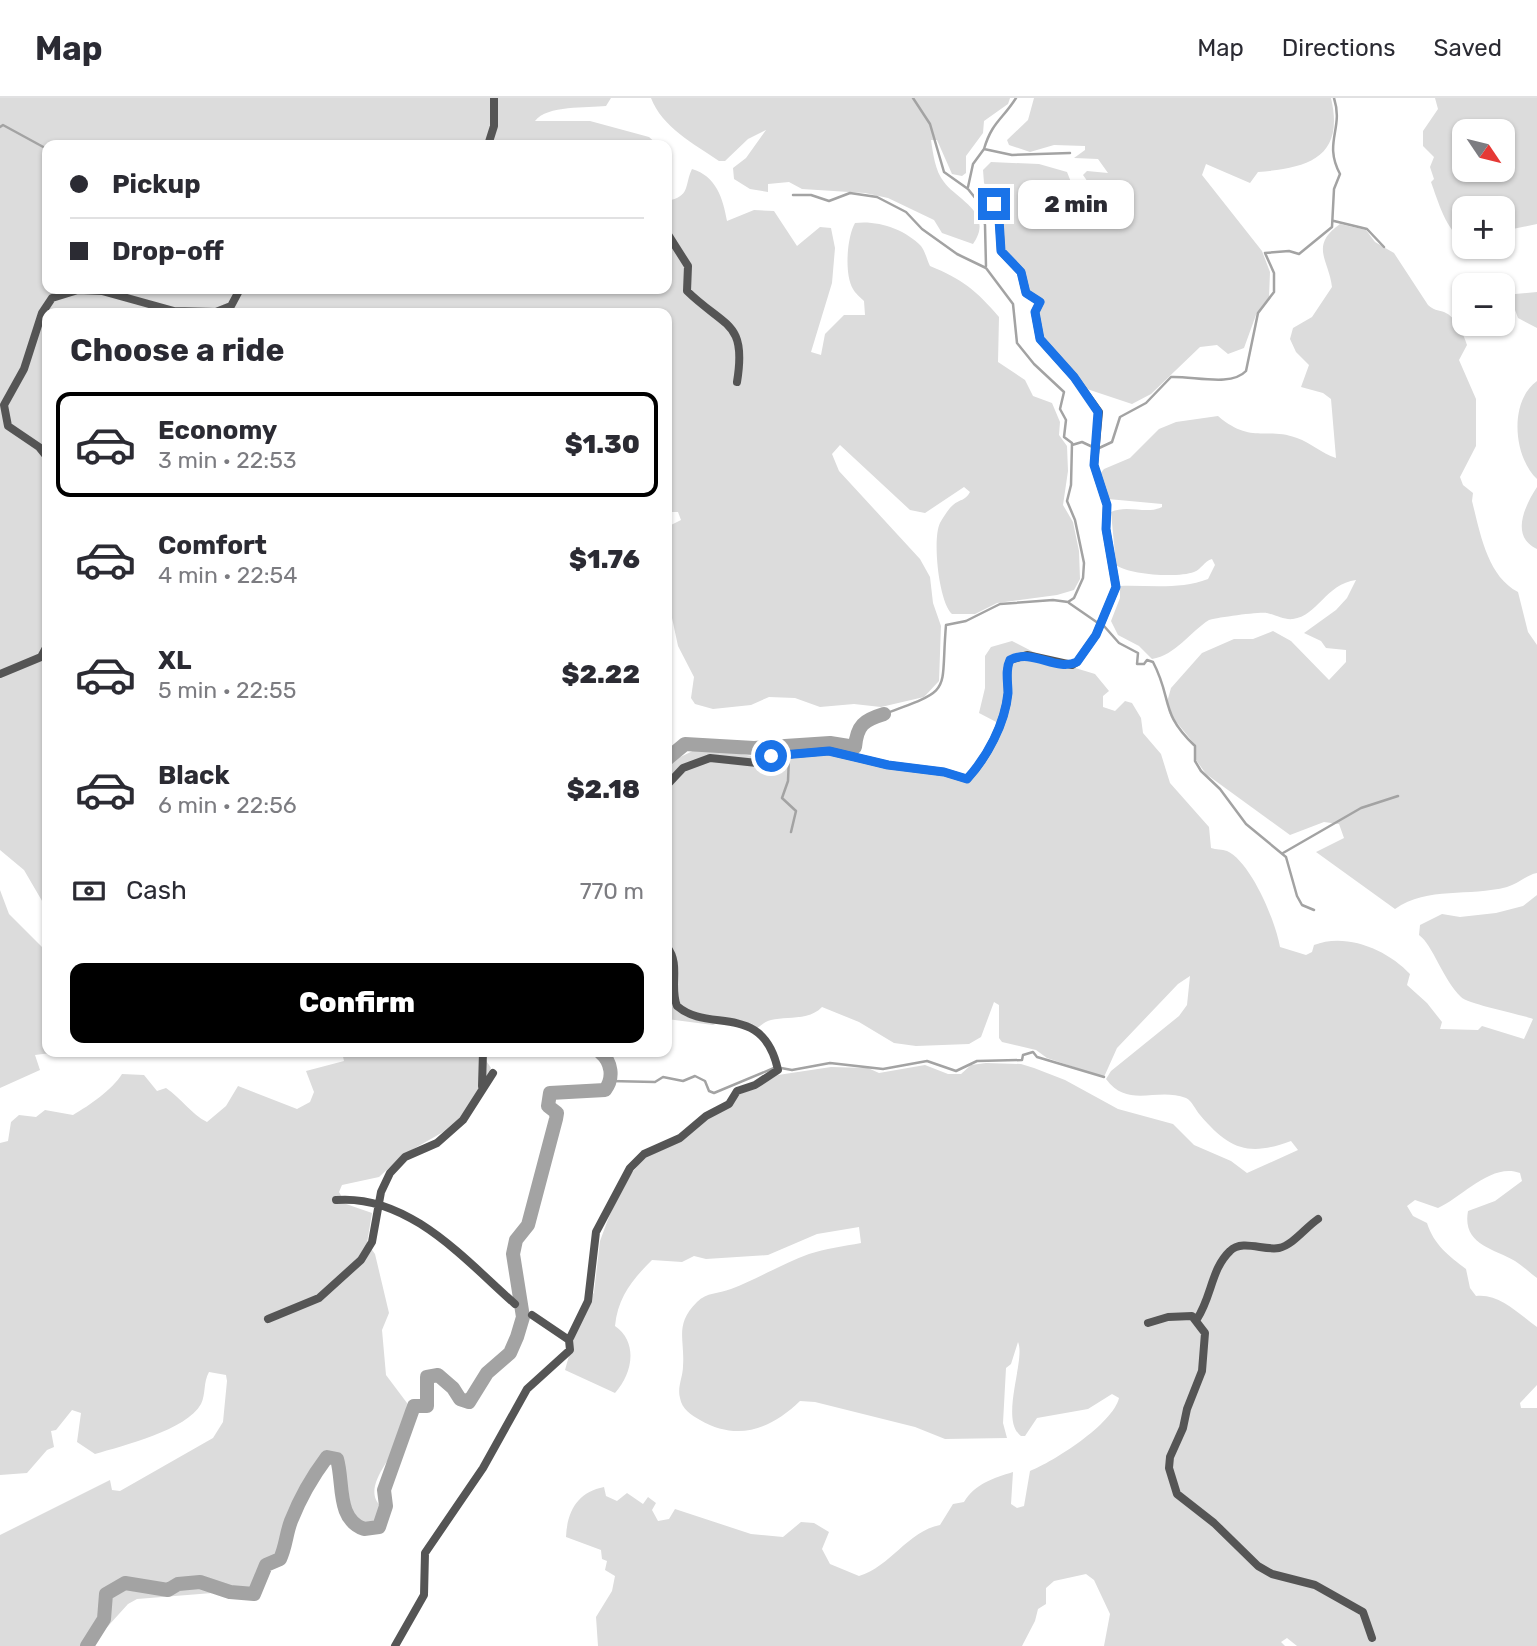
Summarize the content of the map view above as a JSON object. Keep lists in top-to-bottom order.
{
  "north": "bottom right",
  "page": {
    "header": "Map",
    "nav": ["Map", "Directions", "Saved"],
    "map_buttons": ["+", "−"],
    "banner": ["Pickup", "Drop-off"],
    "bubble": "2 min",
    "heading": "Choose a ride",
    "list": [
      {
        "name": "Economy",
        "note": "3 min · 22:53",
        "value": "$1.30"
      },
      {
        "name": "Comfort",
        "note": "4 min · 22:54",
        "value": "$1.76"
      },
      {
        "name": "XL",
        "note": "5 min · 22:55",
        "value": "$2.22"
      },
      {
        "name": "Black",
        "note": "6 min · 22:56",
        "value": "$2.18"
      }
    ],
    "pay": ["Cash", "770 m"],
    "buttons": "Confirm"
  }
}
